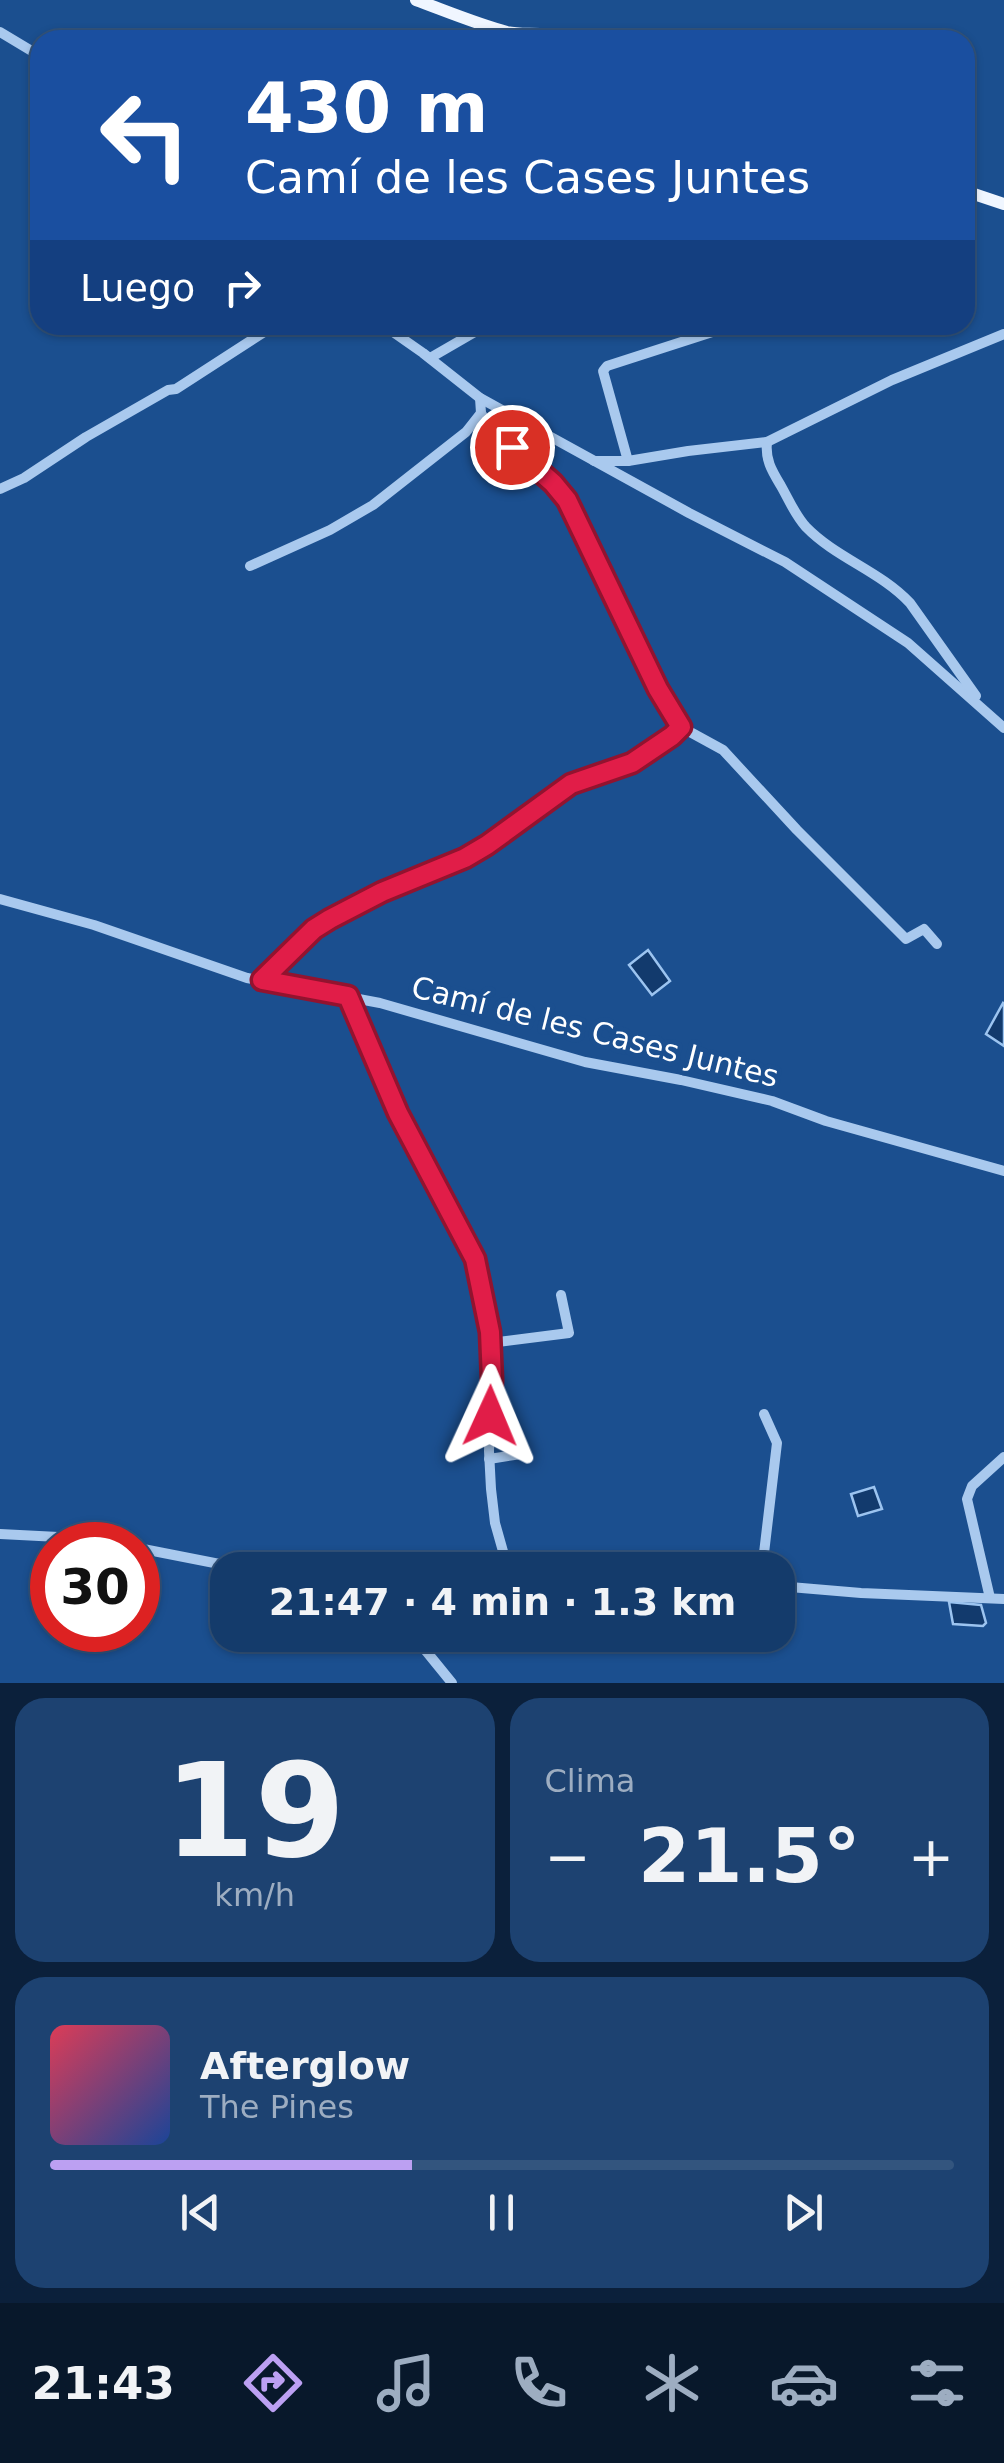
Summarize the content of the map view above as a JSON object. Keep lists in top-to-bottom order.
{
  "streets": {
    "street": ["Camí de les Cases Juntes"]
  },
  "page": {
    "turn": ["430 m", "Camí de les Cases Juntes"],
    "then": "Luego",
    "limit": "30",
    "trip": "21:47 · 4 min · 1.3 km",
    "tile": [
      ["19", "km/h"],
      "Clima"
    ],
    "heat": ["−", "21.5°", "+"],
    "song": ["Afterglow", "The Pines"],
    "tabs": "21:43"
  }
}
